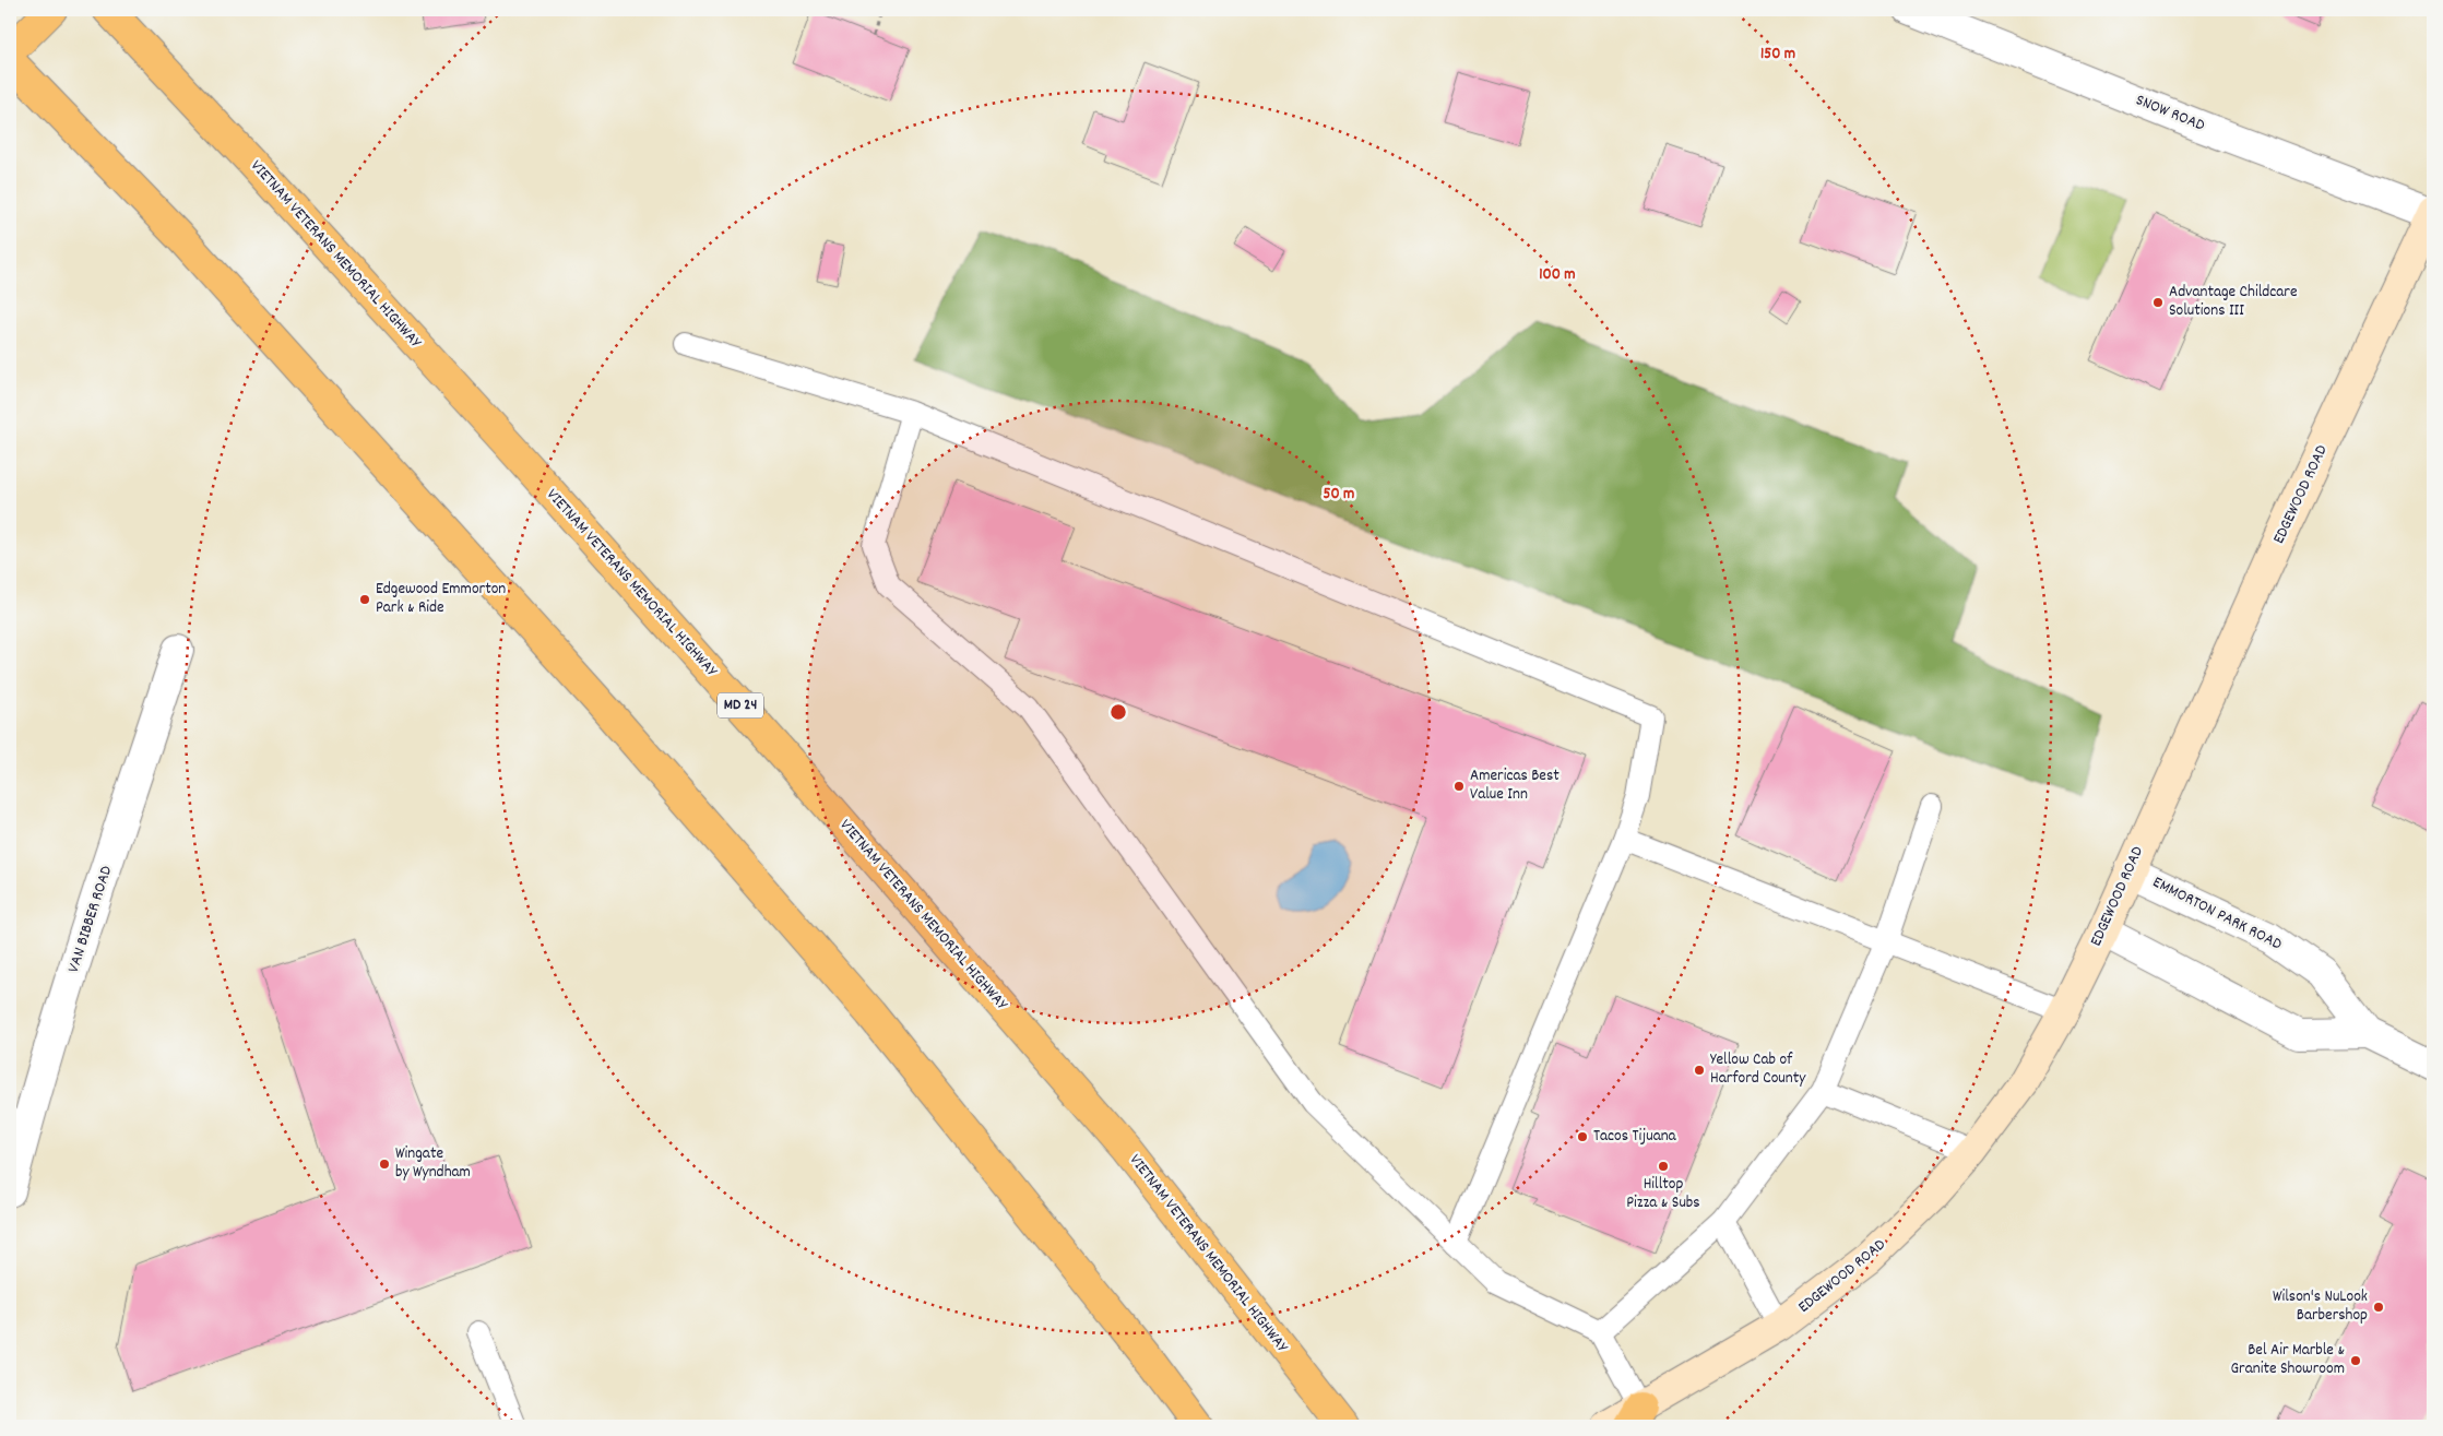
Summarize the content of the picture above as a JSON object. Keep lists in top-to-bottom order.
{
  "streets": {
    "highway": ["VIETNAM VETERANS MEMORIAL HIGHWAY", "MD 24"],
    "street": [
      "SNOW ROAD",
      "EDGEWOOD ROAD",
      "EMMORTON PARK ROAD",
      "VAN BIBBER ROAD"
    ]
  },
  "crossings": [
    ["SNOW ROAD", "EDGEWOOD ROAD"],
    ["EDGEWOOD ROAD", "EMMORTON PARK ROAD"]
  ],
  "places": [
    "Advantage Childcare Solutions III",
    "Edgewood Emmorton Park & Ride",
    "Americas Best Value Inn",
    "Yellow Cab of Harford County",
    "Tacos Tijuana",
    "Wingate by Wyndham",
    "Hilltop Pizza & Subs",
    "Wilson's NuLook Barbershop",
    "Bel Air Marble & Granite Showroom"
  ],
  "rings": ["150 m", "100 m", "50 m"]
}
